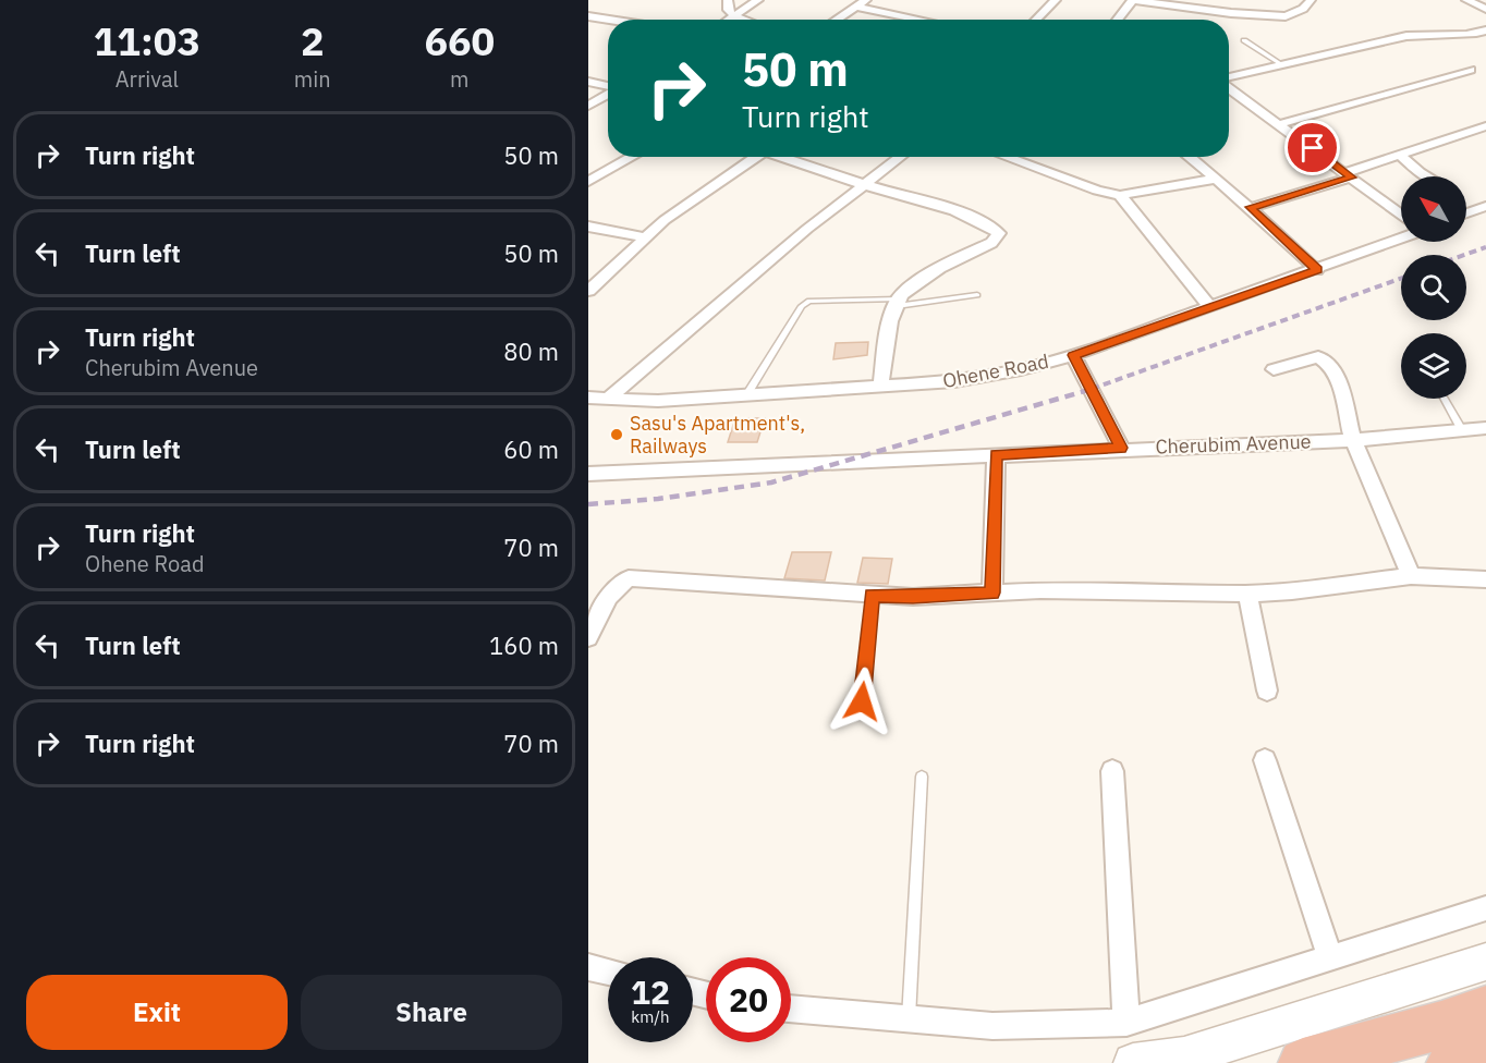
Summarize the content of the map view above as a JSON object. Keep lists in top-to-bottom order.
{
  "streets": {
    "street": ["Ohene Road", "Cherubim Avenue"]
  },
  "places": ["Sasu's Apartment's, Railways"],
  "north": "top left",
  "page": {
    "eta": [
      "11:03",
      "Arrival",
      "2",
      "min",
      "660",
      "m"
    ],
    "turn": ["50 m", "Turn right"],
    "list": [
      {
        "name": "Turn right",
        "value": "50 m"
      },
      {
        "name": "Turn left",
        "value": "50 m"
      },
      {
        "name": "Turn right",
        "note": "Cherubim Avenue",
        "value": "80 m"
      },
      {
        "name": "Turn left",
        "value": "60 m"
      },
      {
        "name": "Turn right",
        "note": "Ohene Road",
        "value": "70 m"
      },
      {
        "name": "Turn left",
        "value": "160 m"
      },
      {
        "name": "Turn right",
        "value": "70 m"
      }
    ],
    "speed": "12 km/h",
    "limit": "20",
    "buttons": ["Exit", "Share"]
  }
}
